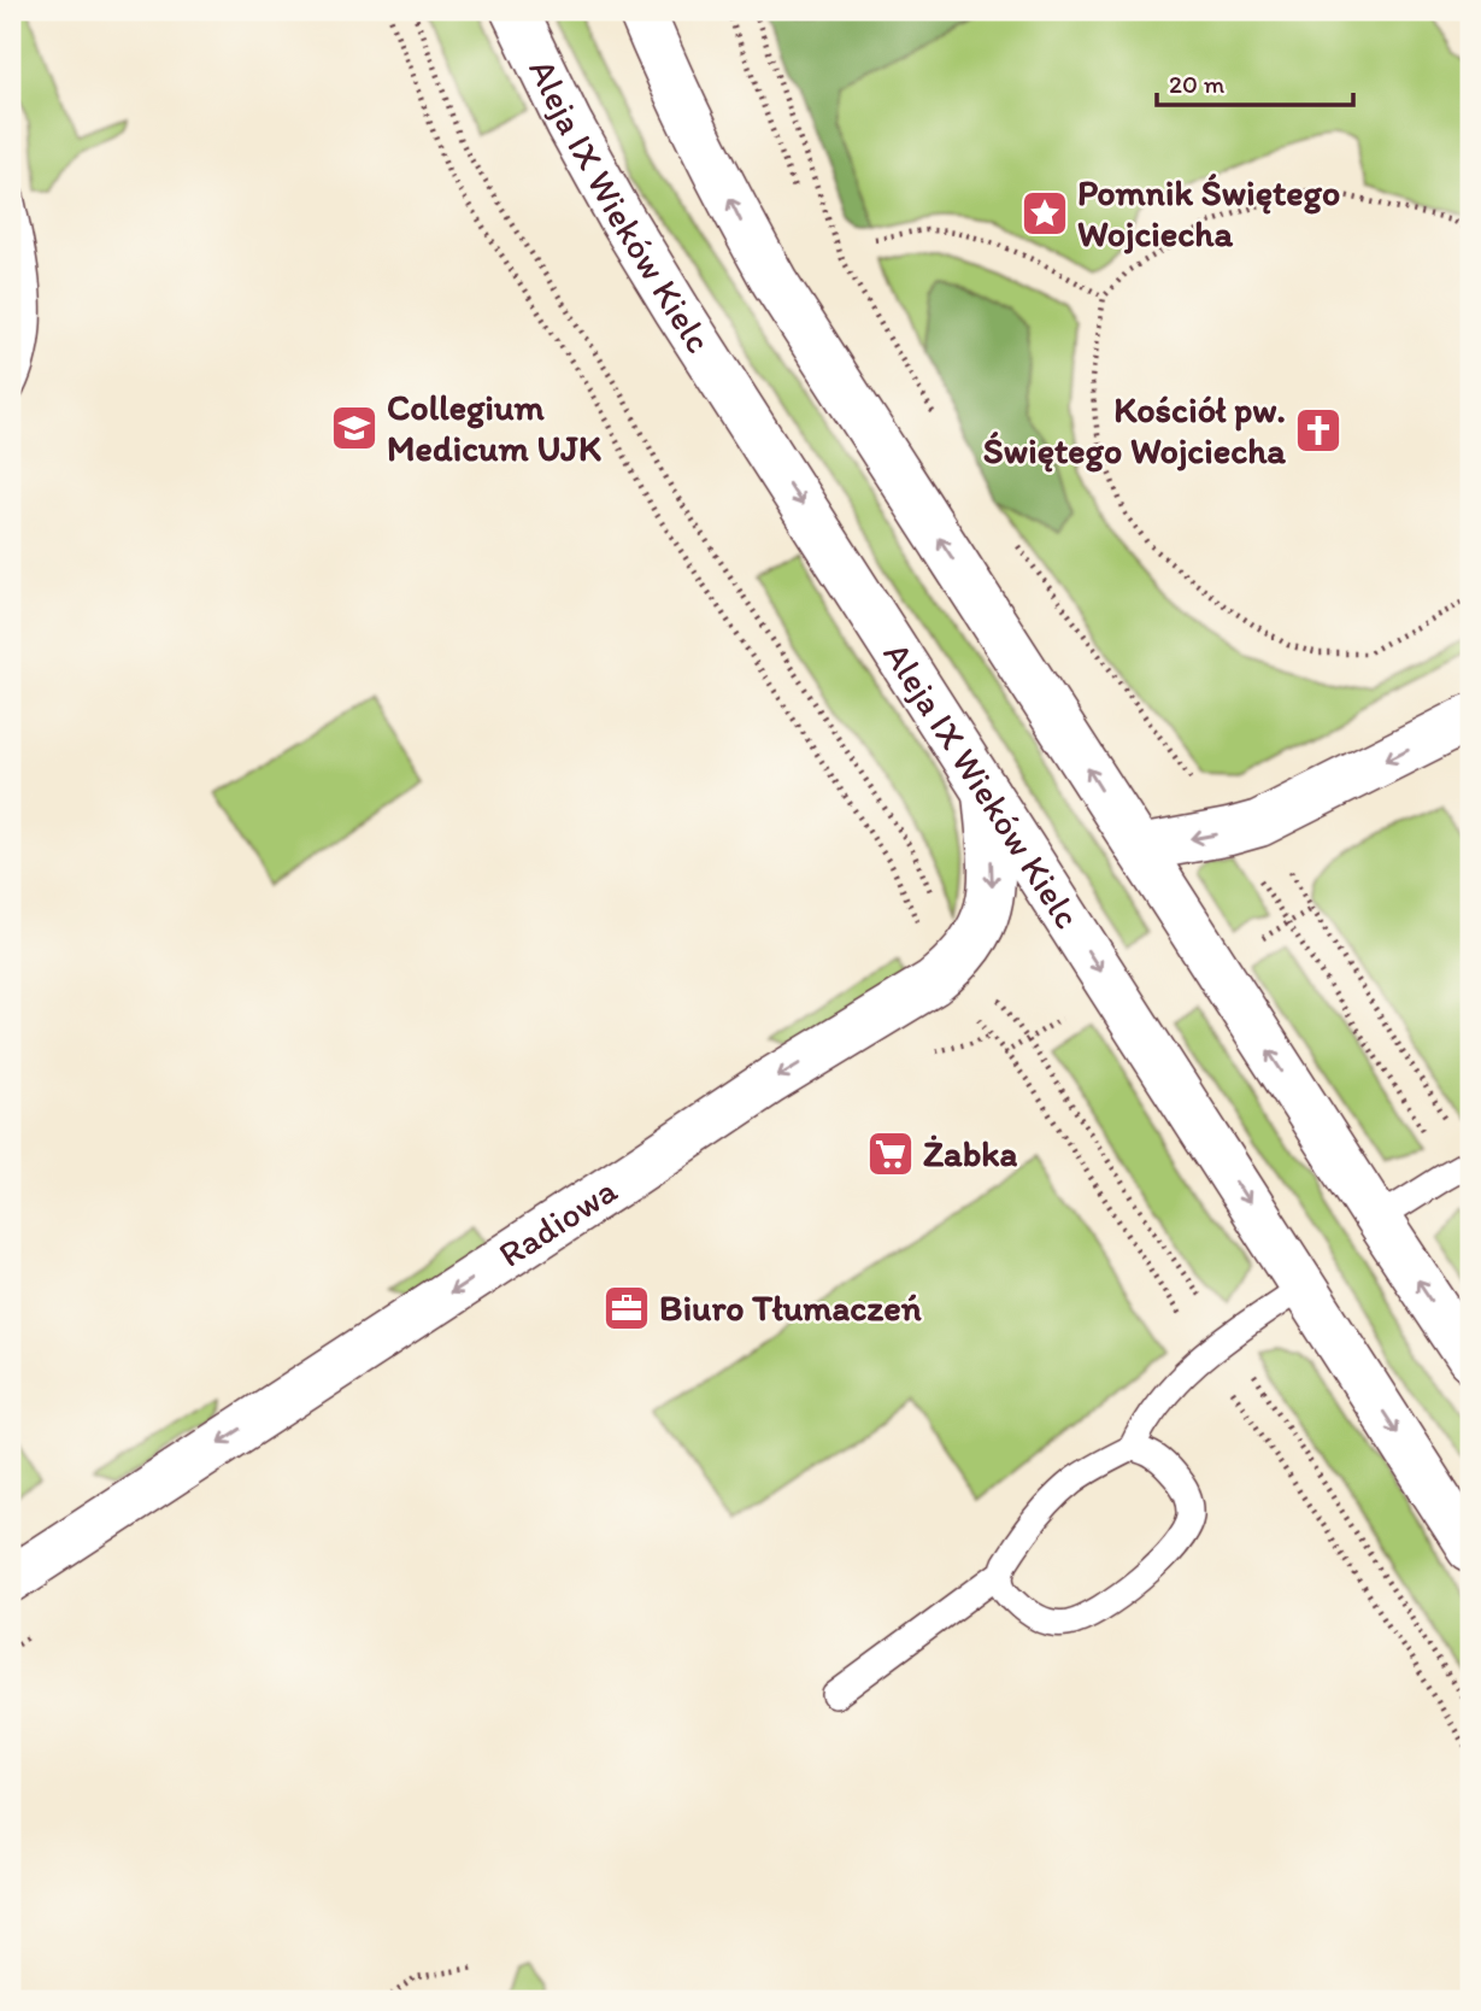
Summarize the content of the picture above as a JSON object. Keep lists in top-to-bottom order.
{
  "streets": {
    "main road": ["Aleja IX Wieków Kielc", "Radiowa"]
  },
  "crossings": [
    ["Aleja IX Wieków Kielc", "Radiowa"]
  ],
  "one_way": ["Radiowa"],
  "places": {
    "place": ["Pomnik Świętego Wojciecha"],
    "school or university": ["Collegium Medicum UJK"],
    "church": ["Kościół pw. Świętego Wojciecha"],
    "supermarket": ["Żabka"],
    "office": ["Biuro Tłumaczeń"]
  },
  "scale_bar": "20 m"
}
